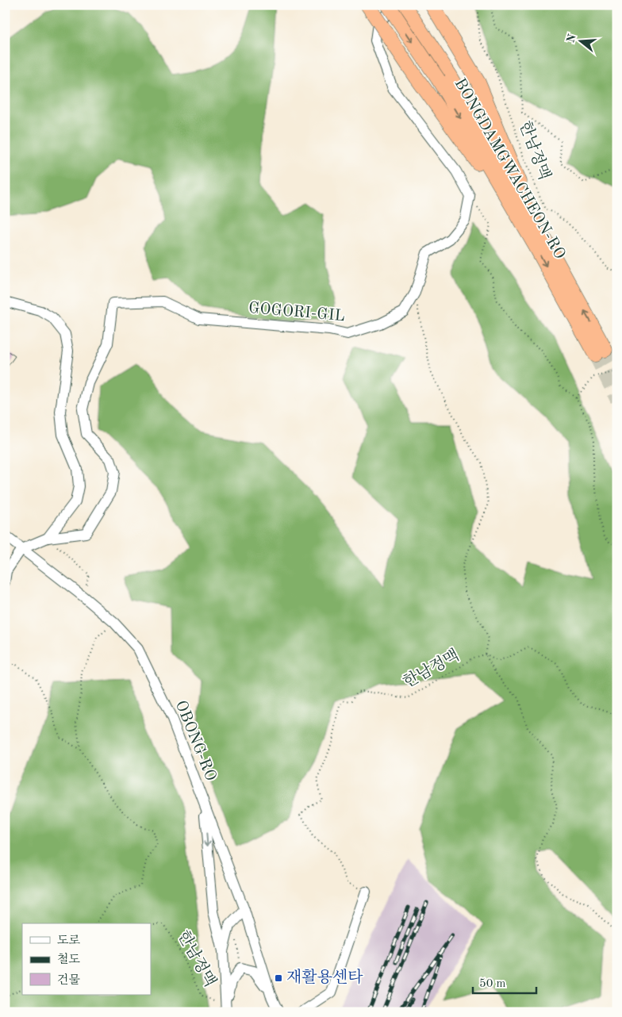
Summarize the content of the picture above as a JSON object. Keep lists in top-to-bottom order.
{
  "streets": {
    "highway": ["BONGDAMGWACHEON-RO"],
    "street": ["GOGORI-GIL", "OBONG-RO"],
    "path": ["한남정맥"]
  },
  "places": {
    "transit": ["재활용센타"]
  },
  "legend": ["도로", "철도", "건물"],
  "scale_bar": "50 m",
  "north": "left"
}
